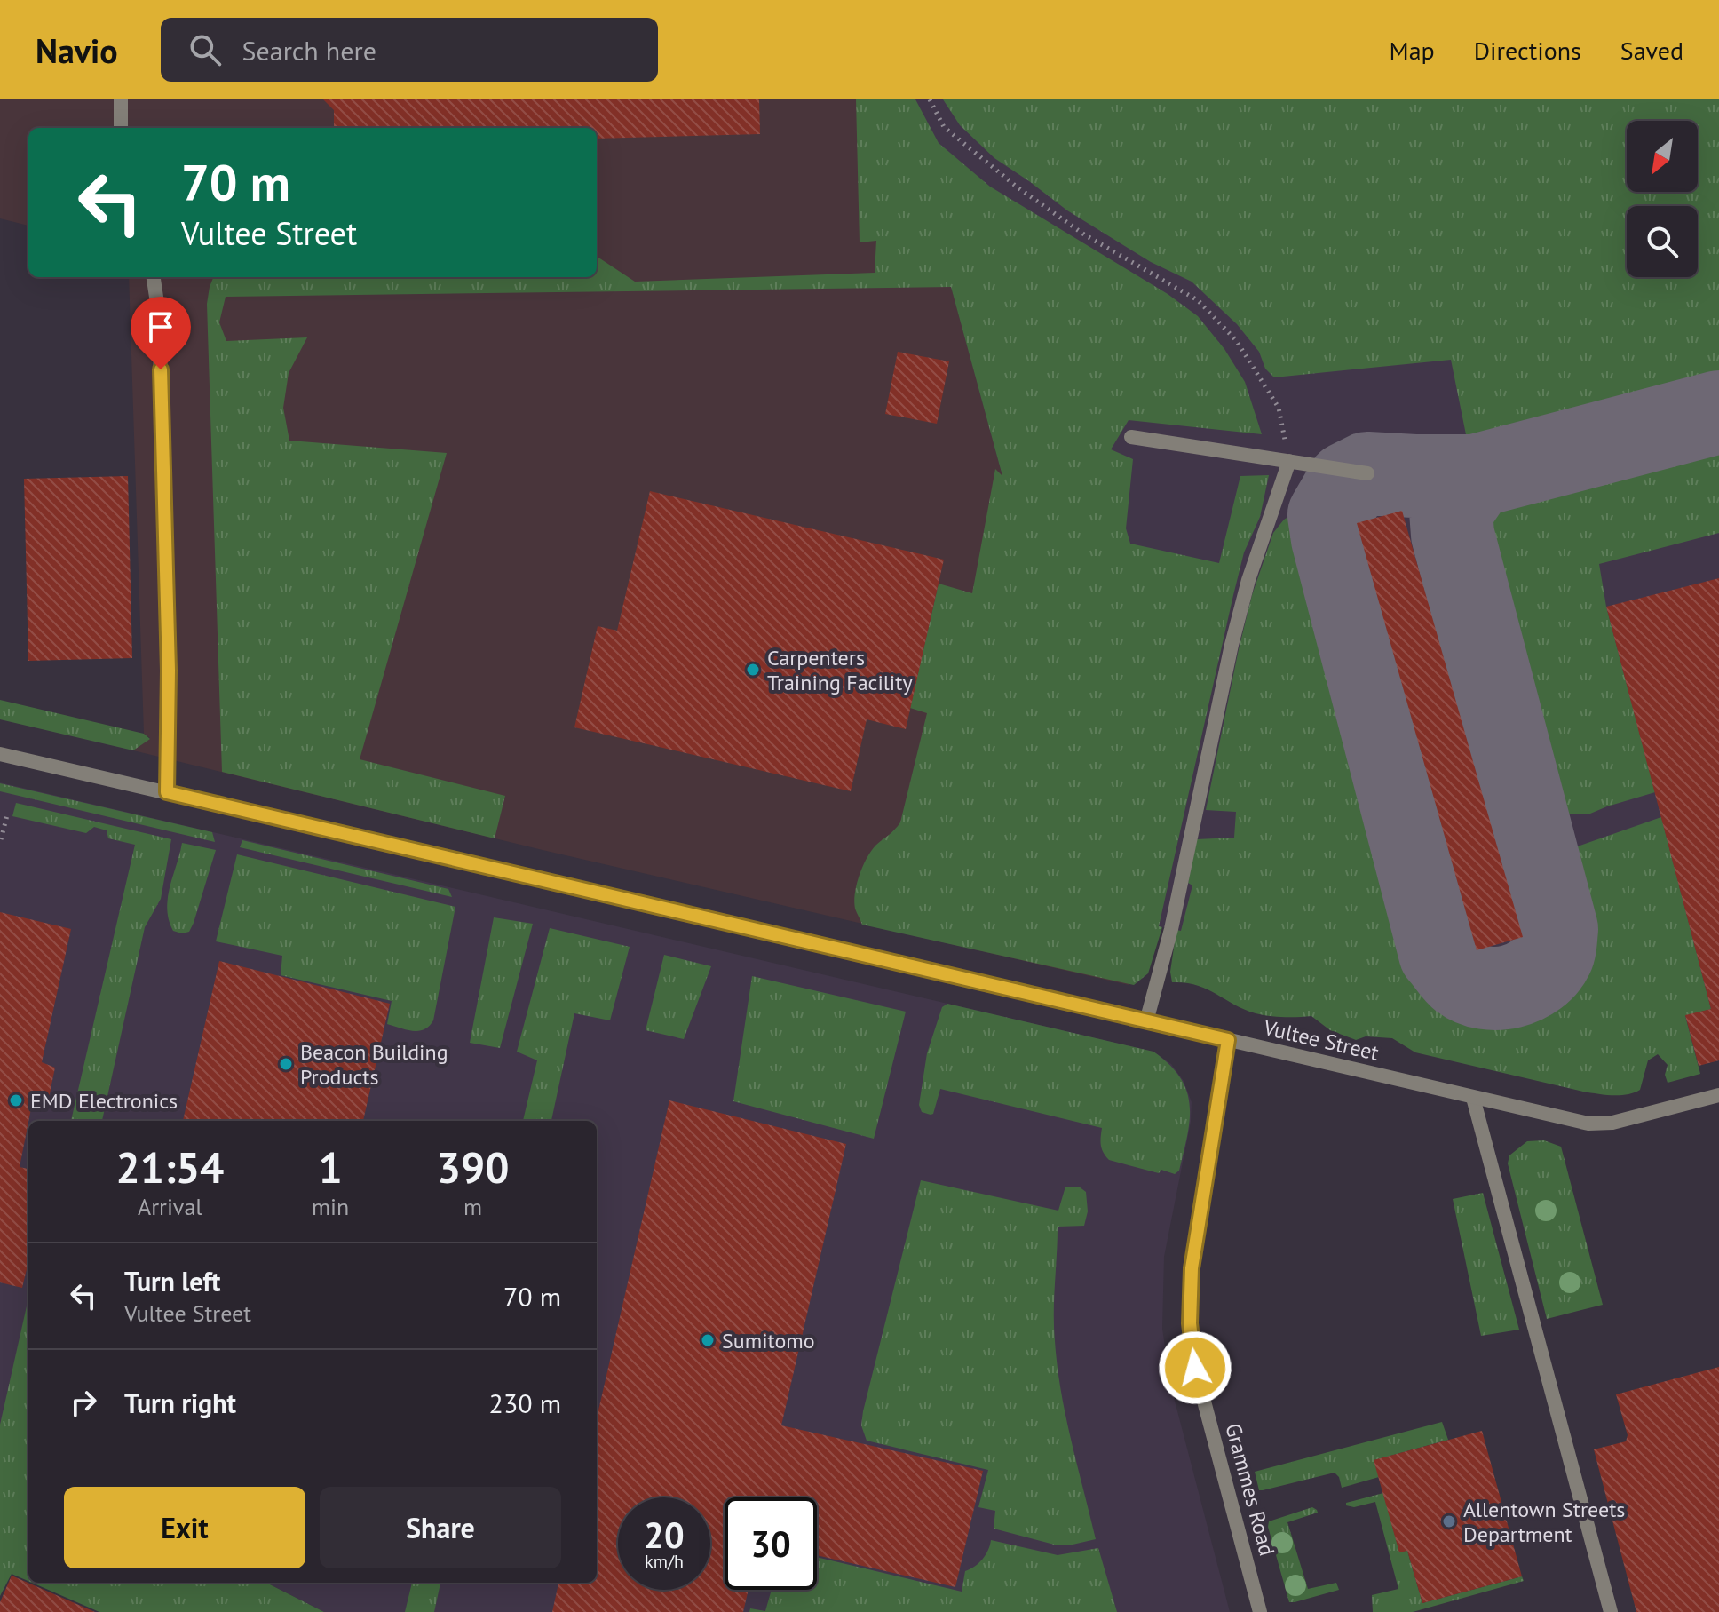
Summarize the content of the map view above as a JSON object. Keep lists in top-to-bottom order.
{
  "streets": {
    "street": ["Vultee Street", "Grammes Road"]
  },
  "crossings": [
    ["Vultee Street", "Grammes Road"]
  ],
  "places": [
    "Carpenters Training Facility",
    "Beacon Building Products",
    "EMD Electronics",
    "Sumitomo",
    "Allentown Streets Department"
  ],
  "north": "bottom left",
  "page": {
    "header": "Navio",
    "search": "Search here",
    "nav": ["Map", "Directions", "Saved"],
    "turn": ["70 m", "Vultee Street"],
    "eta": [
      "21:54",
      "Arrival",
      "1",
      "min",
      "390",
      "m"
    ],
    "list": [
      {
        "name": "Turn left",
        "note": "Vultee Street",
        "value": "70 m"
      },
      {
        "name": "Turn right",
        "value": "230 m"
      }
    ],
    "buttons": ["Exit", "Share"],
    "speed": "20 km/h",
    "limit": "30"
  }
}
